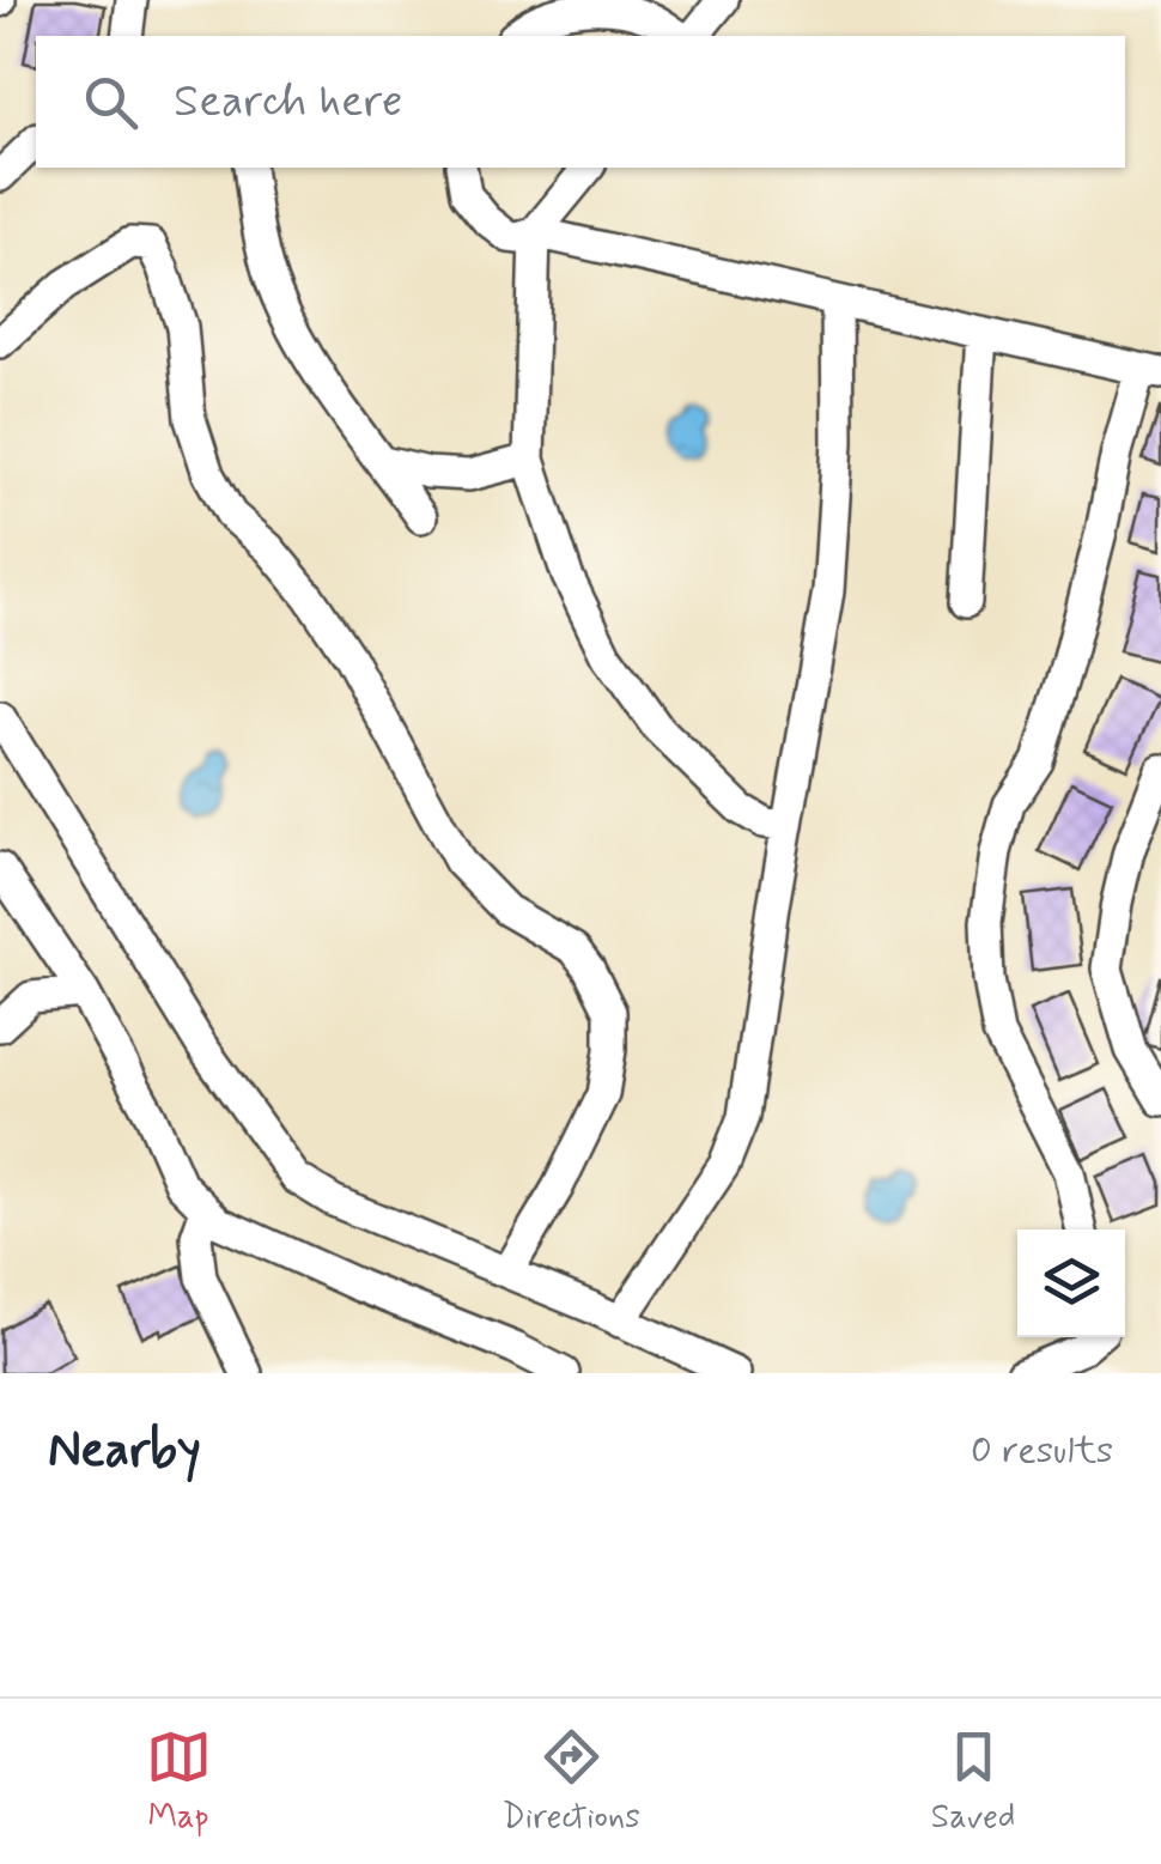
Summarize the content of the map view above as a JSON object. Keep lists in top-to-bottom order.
{
  "page": {
    "search": "Search here",
    "heading": ["Nearby", "0 results"],
    "nav": ["Map", "Directions", "Saved"]
  }
}
